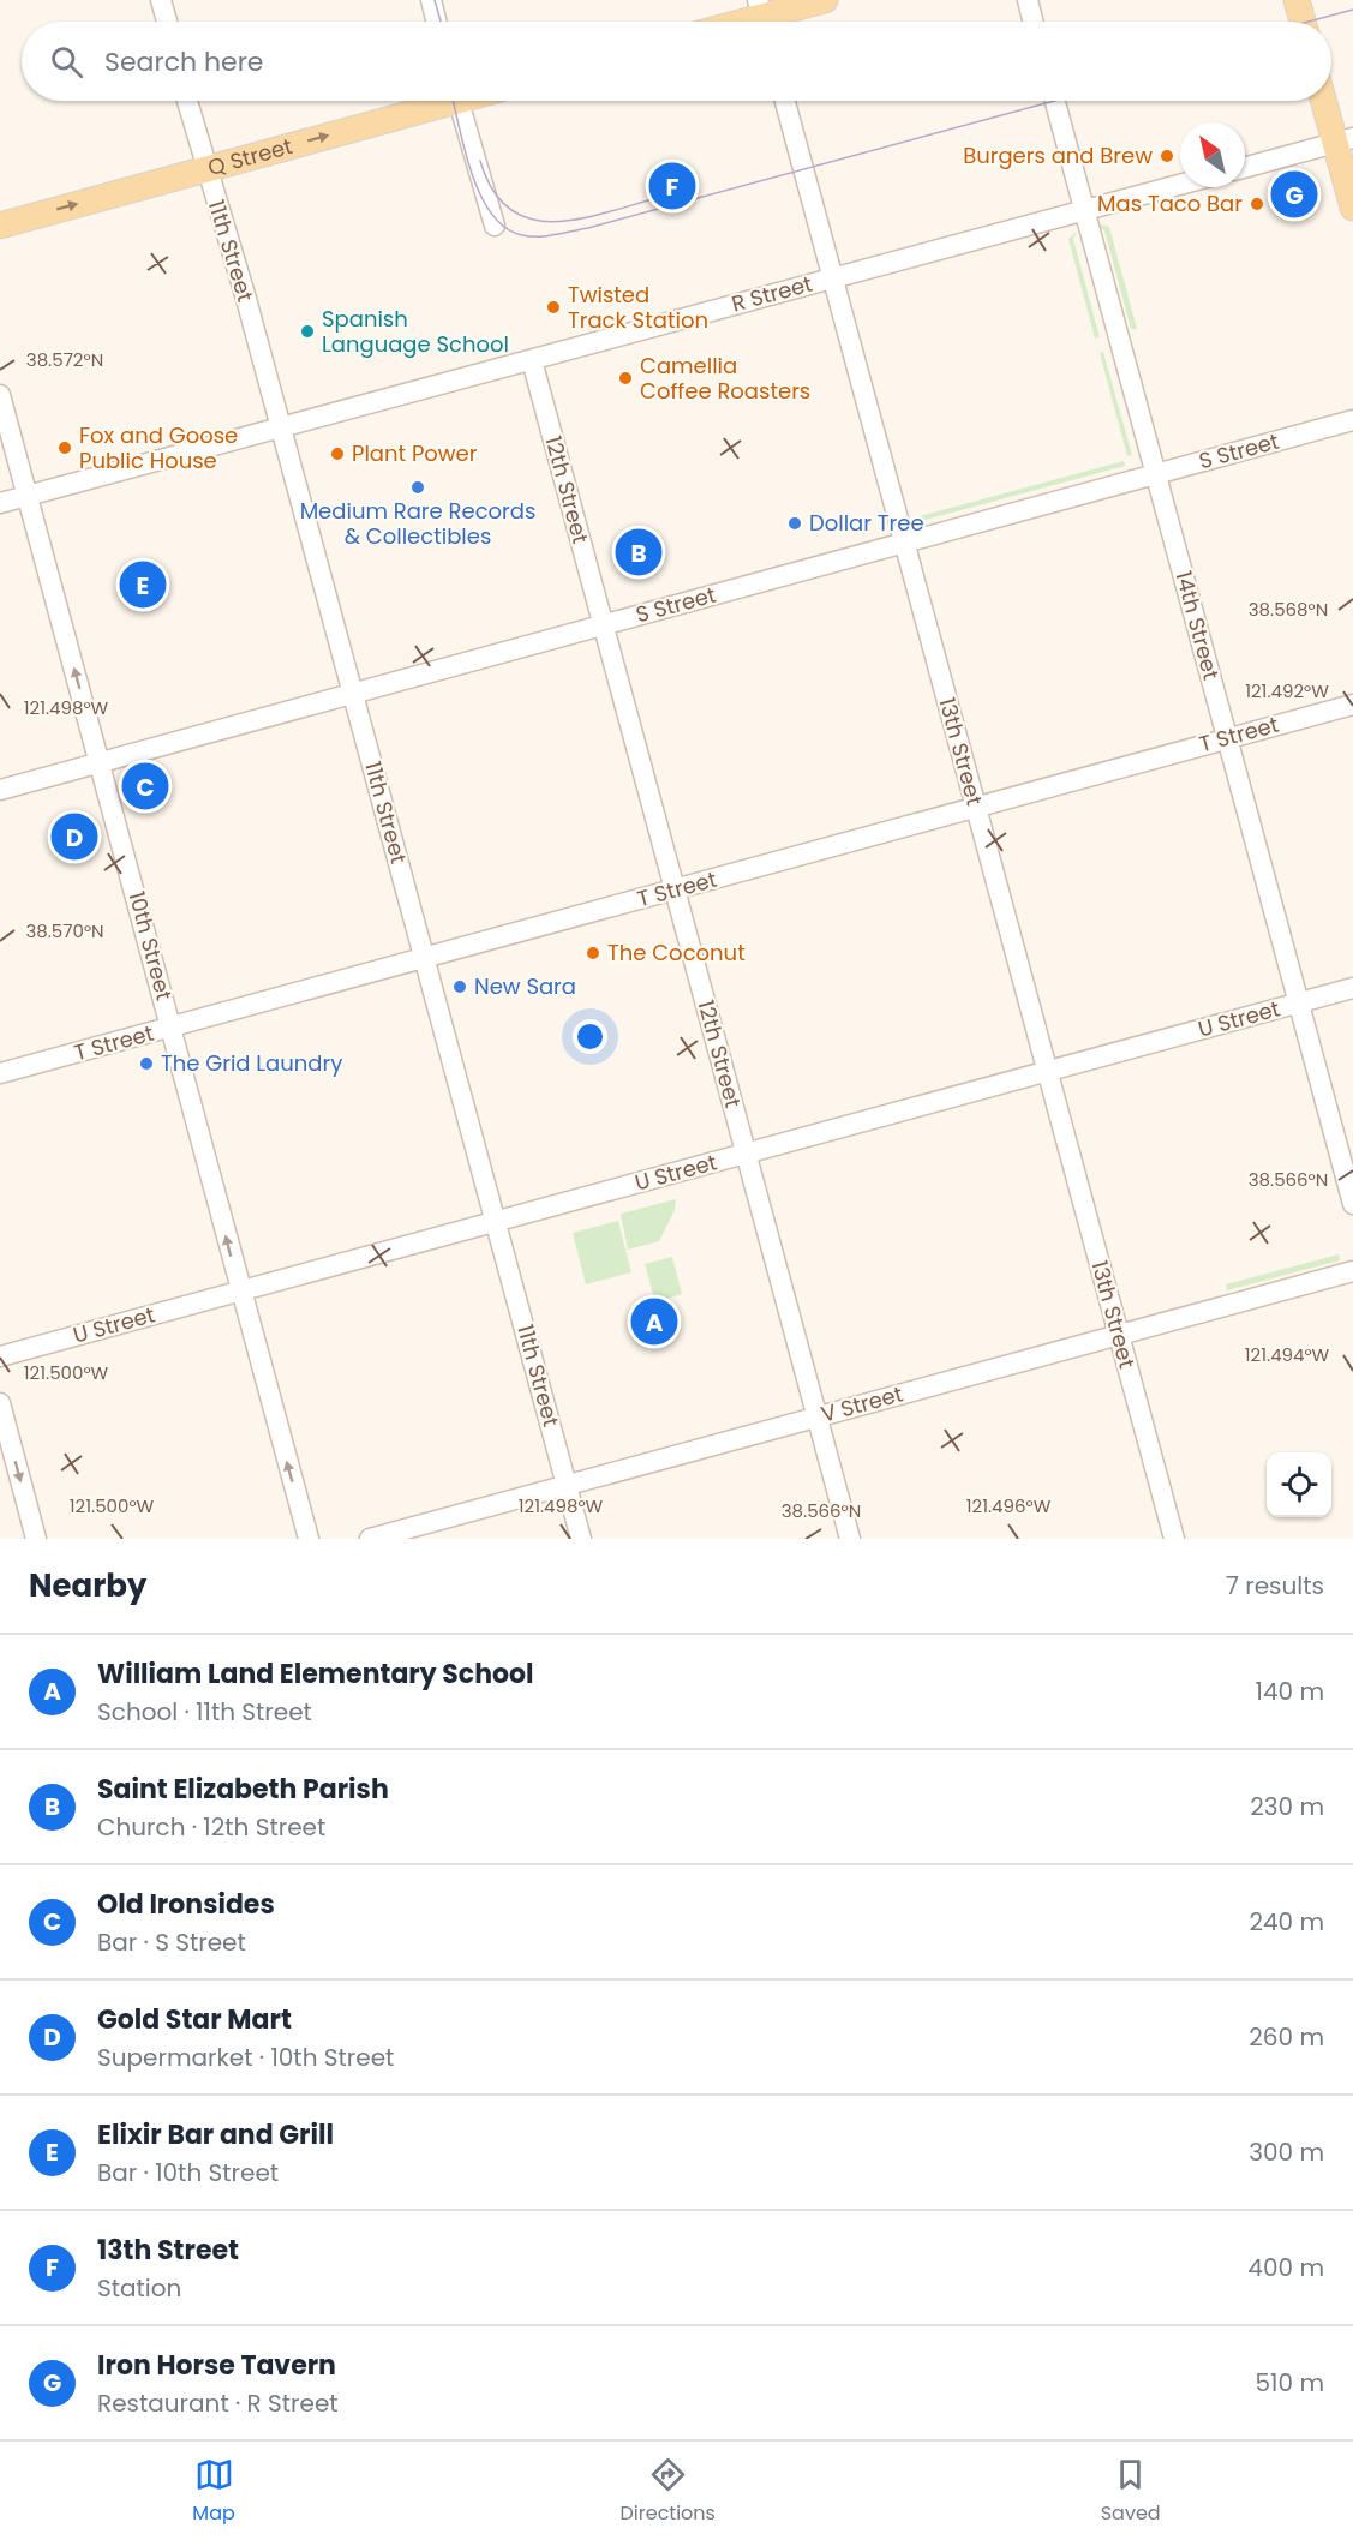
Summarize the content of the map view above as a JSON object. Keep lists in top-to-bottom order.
{
  "streets": {
    "main road": ["Q Street"],
    "street": [
      "11th Street",
      "R Street",
      "S Street",
      "12th Street",
      "14th Street",
      "T Street",
      "13th Street",
      "10th Street",
      "U Street",
      "V Street"
    ]
  },
  "crossings": [
    ["Q Street", "11th Street"],
    ["11th Street", "R Street"],
    ["11th Street", "S Street"],
    ["11th Street", "T Street"],
    ["11th Street", "U Street"],
    ["11th Street", "V Street"],
    ["R Street", "12th Street"],
    ["R Street", "14th Street"],
    ["R Street", "13th Street"],
    ["R Street", "10th Street"],
    ["S Street", "12th Street"],
    ["S Street", "14th Street"],
    ["S Street", "13th Street"],
    ["S Street", "10th Street"],
    ["12th Street", "T Street"],
    ["12th Street", "U Street"],
    ["12th Street", "V Street"],
    ["14th Street", "T Street"],
    ["14th Street", "U Street"],
    ["T Street", "13th Street"],
    ["T Street", "10th Street"],
    ["13th Street", "U Street"],
    ["13th Street", "V Street"],
    ["10th Street", "U Street"]
  ],
  "one_way": ["Q Street", "10th Street"],
  "places": [
    "Burgers and Brew",
    "Mas Taco Bar",
    "Twisted Track Station",
    "Spanish Language School",
    "Camellia Coffee Roasters",
    "Fox and Goose Public House",
    "Plant Power",
    "Medium Rare Records & Collectibles",
    "Dollar Tree",
    "The Coconut",
    "New Sara",
    "The Grid Laundry"
  ],
  "north": "top left",
  "page": {
    "search": "Search here",
    "pins": [
      "F",
      "G",
      "B",
      "E",
      "C",
      "D",
      "A"
    ],
    "heading": ["Nearby", "7 results"],
    "list": [
      {
        "mark": "A",
        "name": "William Land Elementary School",
        "note": "School · 11th Street",
        "value": "140 m"
      },
      {
        "mark": "B",
        "name": "Saint Elizabeth Parish",
        "note": "Church · 12th Street",
        "value": "230 m"
      },
      {
        "mark": "C",
        "name": "Old Ironsides",
        "note": "Bar · S Street",
        "value": "240 m"
      },
      {
        "mark": "D",
        "name": "Gold Star Mart",
        "note": "Supermarket · 10th Street",
        "value": "260 m"
      },
      {
        "mark": "E",
        "name": "Elixir Bar and Grill",
        "note": "Bar · 10th Street",
        "value": "300 m"
      },
      {
        "mark": "F",
        "name": "13th Street",
        "note": "Station",
        "value": "400 m"
      },
      {
        "mark": "G",
        "name": "Iron Horse Tavern",
        "note": "Restaurant · R Street",
        "value": "510 m"
      }
    ],
    "nav": ["Map", "Directions", "Saved"]
  },
  "coordinates": [
    "38.572°N",
    "38.568°N",
    "121.492°W",
    "121.498°W",
    "38.570°N",
    "38.566°N",
    "121.494°W",
    "121.500°W",
    "121.496°W"
  ]
}
